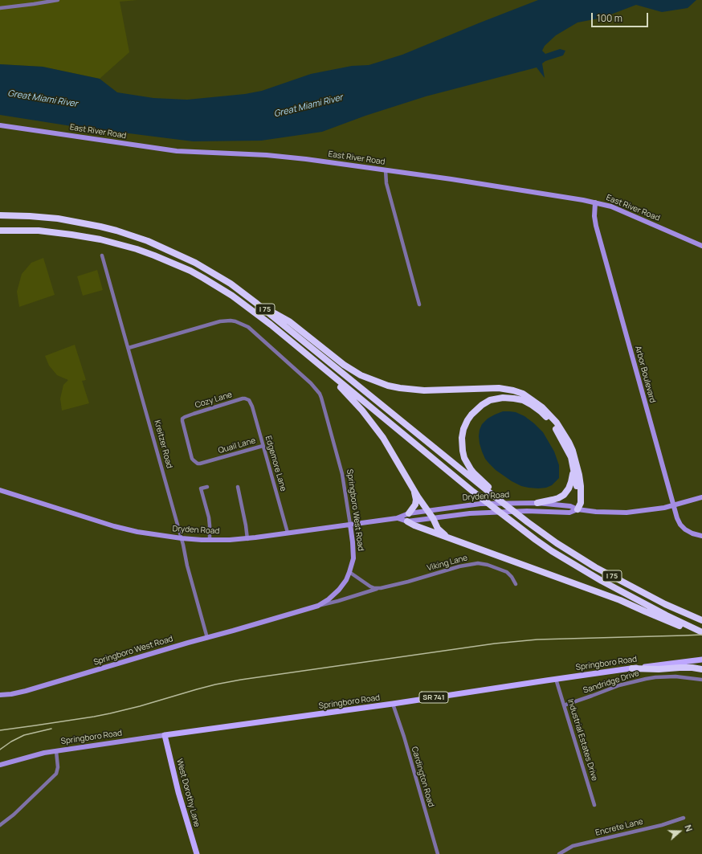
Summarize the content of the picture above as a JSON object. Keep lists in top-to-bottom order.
{
  "streets": {
    "highway": ["I 75"],
    "main road": ["Springboro Road", "SR 741", "West Dorothy Lane"],
    "street": [
      "East River Road",
      "Arbor Boulevard",
      "Cozy Lane",
      "Kreitzer Road",
      "Quail Lane",
      "Edgemore Lane",
      "Dryden Road",
      "Springboro West Road",
      "Viking Lane",
      "Sandridge Drive",
      "Industrial Estates Drive",
      "Cardington Road",
      "Encrete Lane"
    ]
  },
  "crossings": [
    ["East River Road", "Arbor Boulevard"],
    ["Arbor Boulevard", "Dryden Road"],
    ["Cozy Lane", "Quail Lane"],
    ["Cozy Lane", "Edgemore Lane"],
    ["Kreitzer Road", "Dryden Road"],
    ["Kreitzer Road", "Springboro West Road"],
    ["Quail Lane", "Edgemore Lane"],
    ["Edgemore Lane", "Dryden Road"],
    ["Dryden Road", "Springboro West Road"],
    ["Springboro West Road", "Viking Lane"],
    ["Springboro Road", "Industrial Estates Drive"],
    ["Springboro Road", "Cardington Road"],
    ["Springboro Road", "West Dorothy Lane"],
    ["Sandridge Drive", "Industrial Estates Drive"]
  ],
  "water": ["Great Miami River"],
  "scale_bar": "100 m",
  "north": "right"
}
